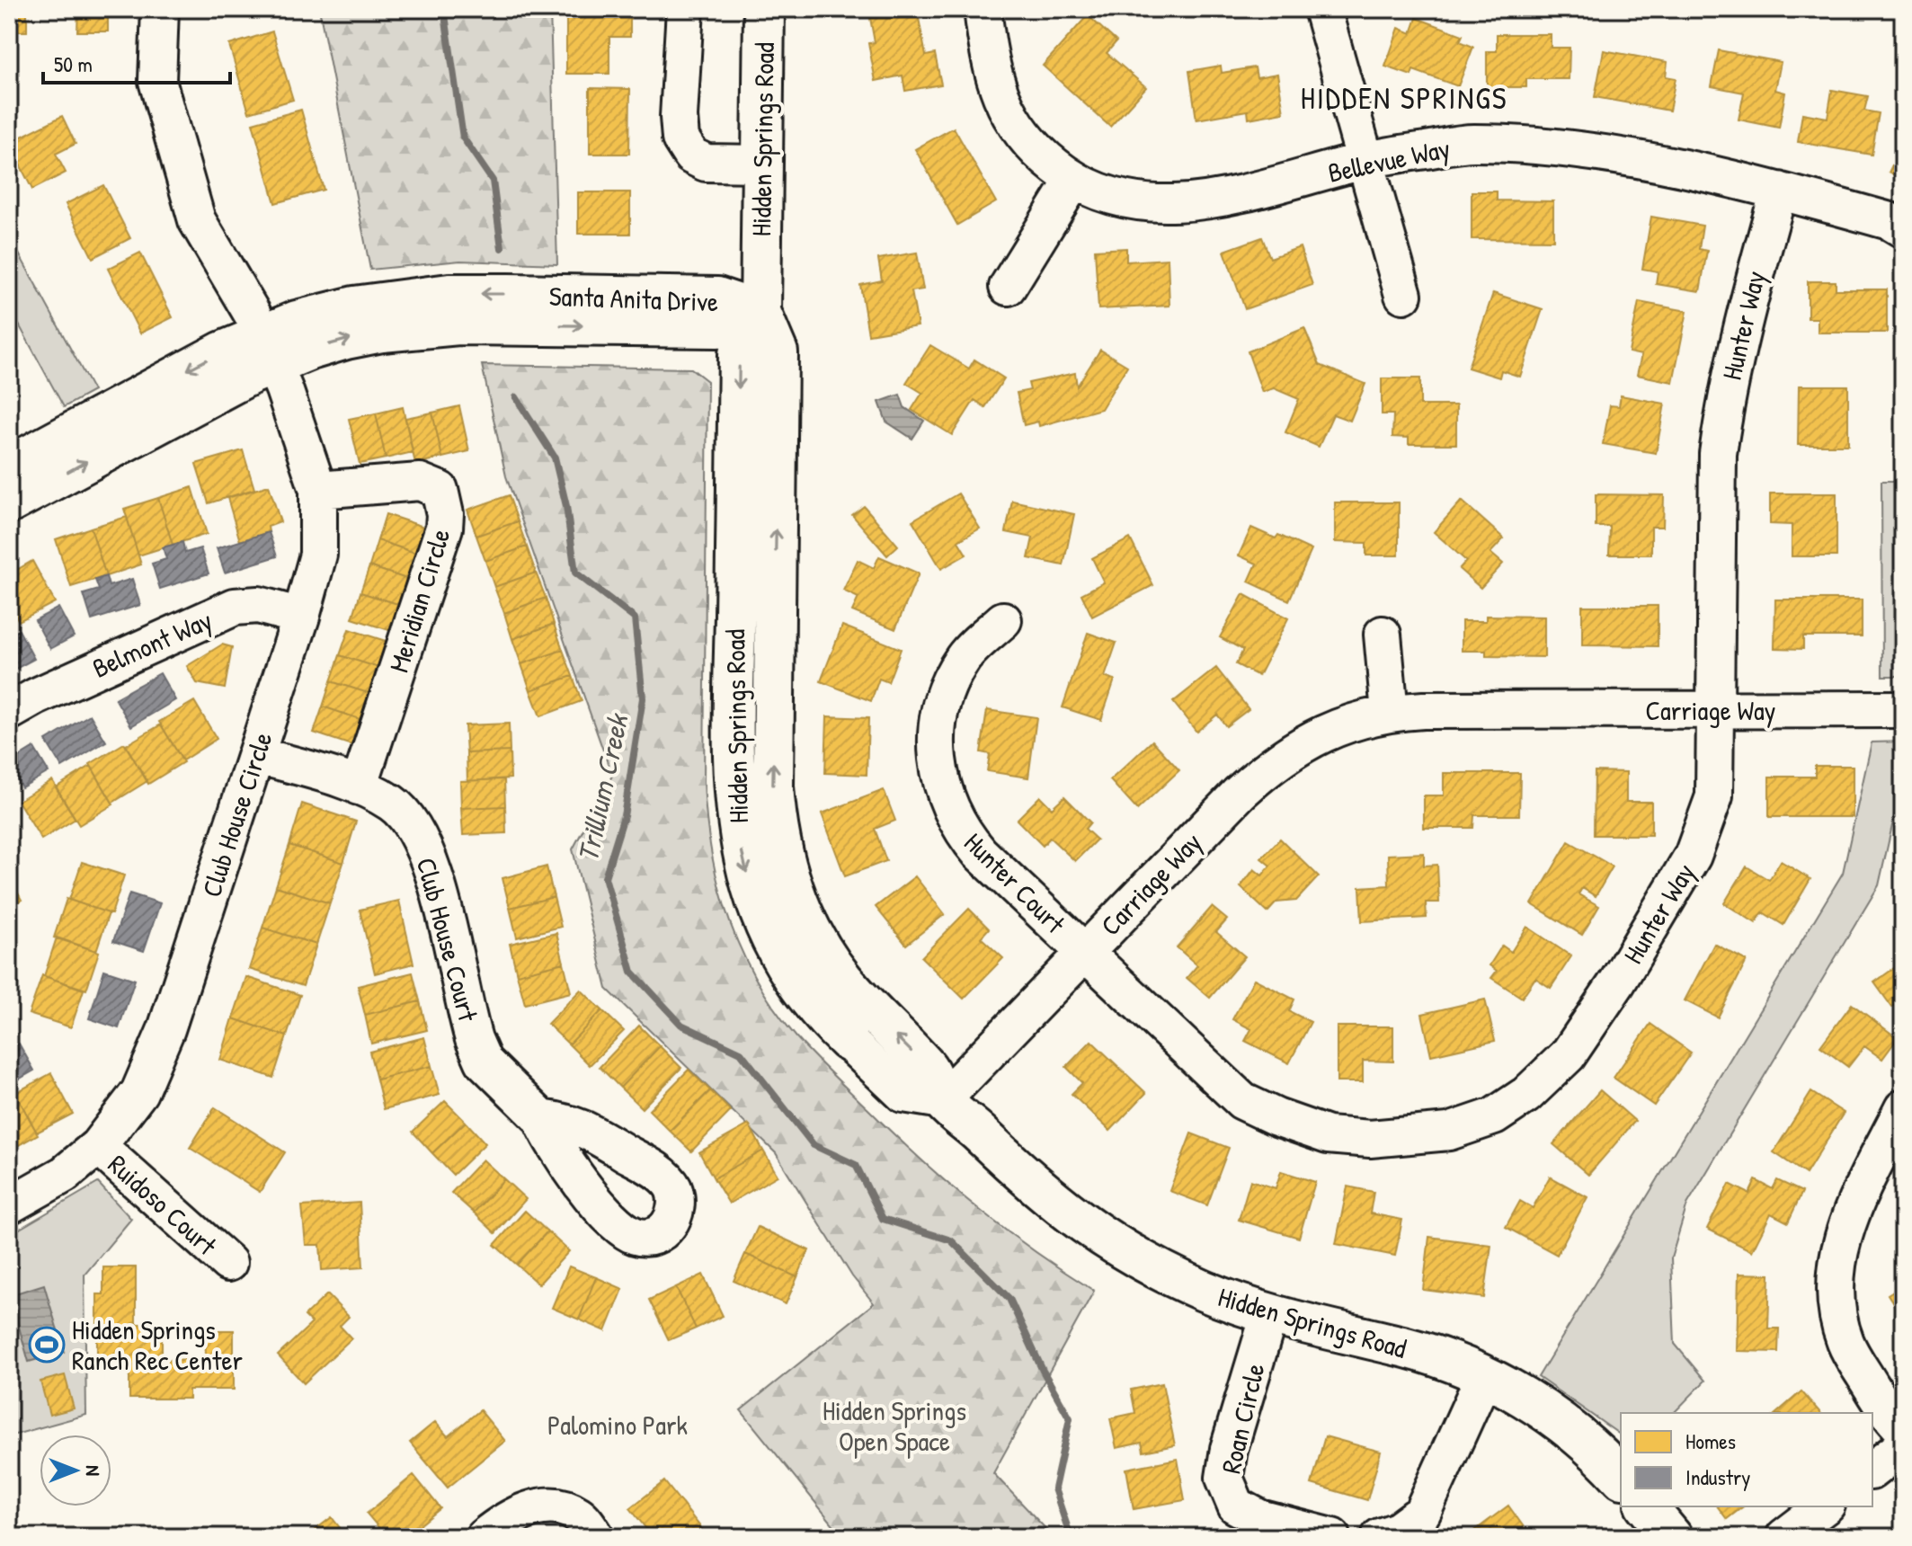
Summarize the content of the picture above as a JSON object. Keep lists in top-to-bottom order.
{
  "streets": {
    "main road": ["Hidden Springs Road", "Santa Anita Drive"],
    "street": [
      "Bellevue Way",
      "Hunter Way",
      "Meridian Circle",
      "Belmont Way",
      "Carriage Way",
      "Club House Circle",
      "Hunter Court",
      "Club House Court",
      "Ruidoso Court",
      "Roan Circle"
    ]
  },
  "crossings": [
    ["Hidden Springs Road", "Santa Anita Drive"],
    ["Hidden Springs Road", "Carriage Way"],
    ["Hidden Springs Road", "Roan Circle"],
    ["Bellevue Way", "Hunter Way"],
    ["Santa Anita Drive", "Club House Circle"],
    ["Hunter Way", "Carriage Way"],
    ["Hunter Way", "Hunter Court"],
    ["Meridian Circle", "Club House Circle"],
    ["Meridian Circle", "Club House Court"],
    ["Belmont Way", "Club House Circle"],
    ["Carriage Way", "Hunter Court"],
    ["Club House Circle", "Club House Court"],
    ["Club House Circle", "Ruidoso Court"]
  ],
  "districts": ["HIDDEN SPRINGS"],
  "water": ["Trillium Creek"],
  "parks": ["Hidden Springs Open Space", "Palomino Park"],
  "places": {
    "sports": ["Hidden Springs Ranch Rec Center"]
  },
  "legend": ["Homes", "Industry"],
  "scale_bar": "50 m",
  "north": "right"
}
